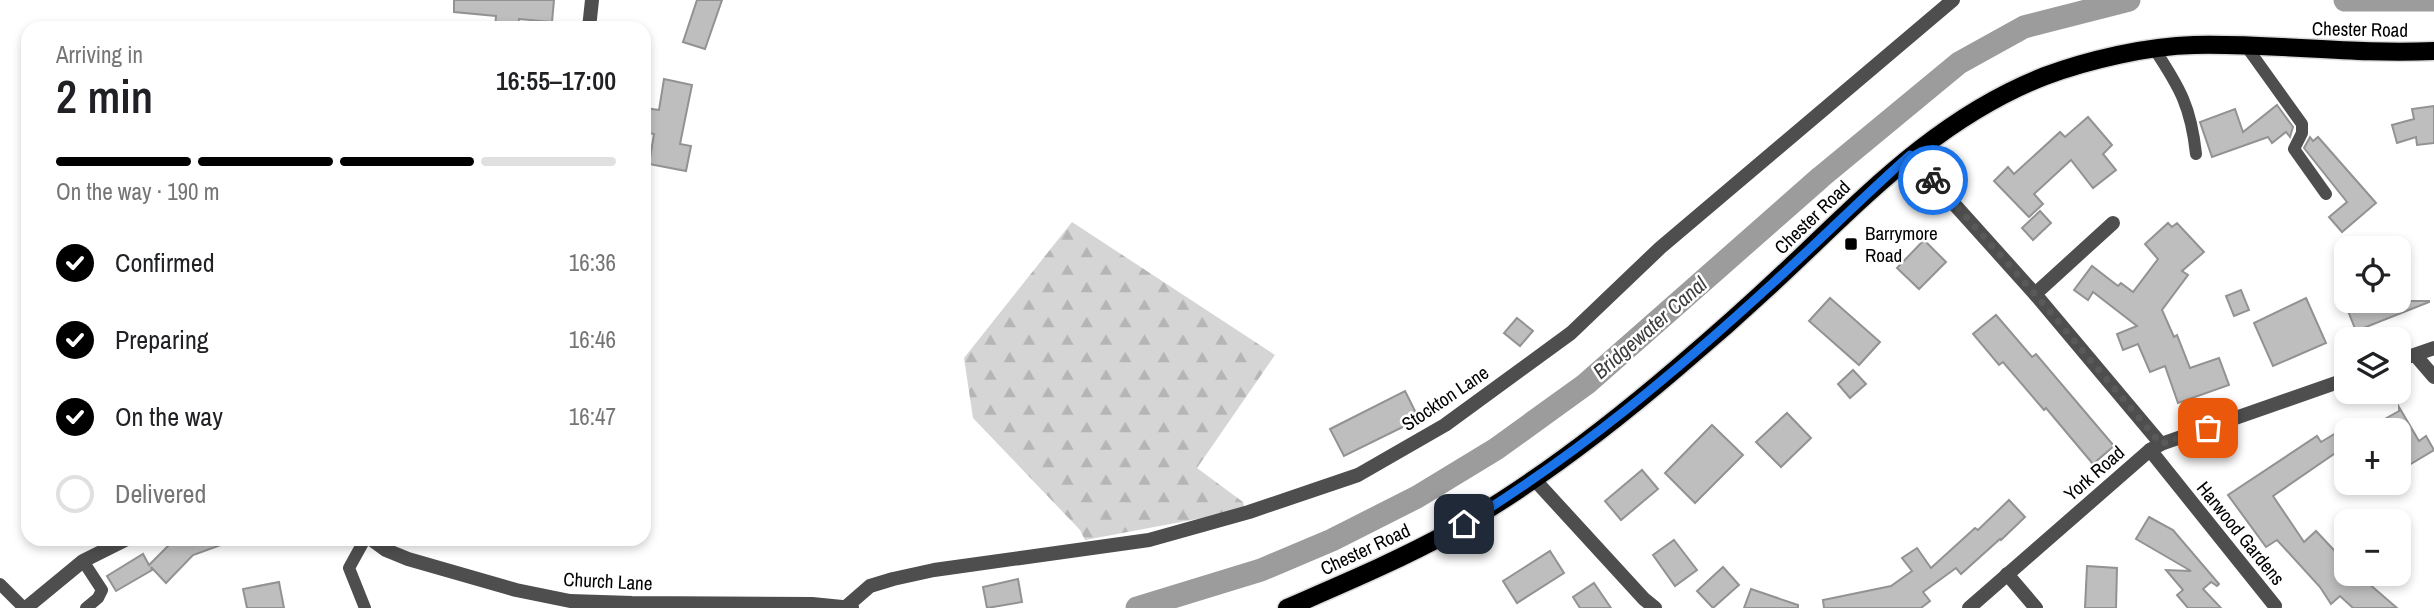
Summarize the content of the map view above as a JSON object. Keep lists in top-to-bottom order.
{
  "streets": {
    "main road": ["Chester Road"],
    "street": [
      "Stockton Lane",
      "York Road",
      "Harwood Gardens",
      "Church Lane"
    ]
  },
  "crossings": [
    ["Stockton Lane", "Church Lane"],
    ["York Road", "Harwood Gardens"]
  ],
  "water": ["Bridgewater Canal"],
  "places": {
    "transit": ["Barrymore Road"]
  },
  "page": {
    "heading": ["2 min", "Arriving in", "16:55–17:00"],
    "bar": "On the way · 190 m",
    "list": [
      ["Confirmed", "16:36"],
      ["Preparing", "16:46"],
      ["On the way", "16:47"],
      "Delivered"
    ],
    "map_buttons": ["+", "−"]
  }
}
